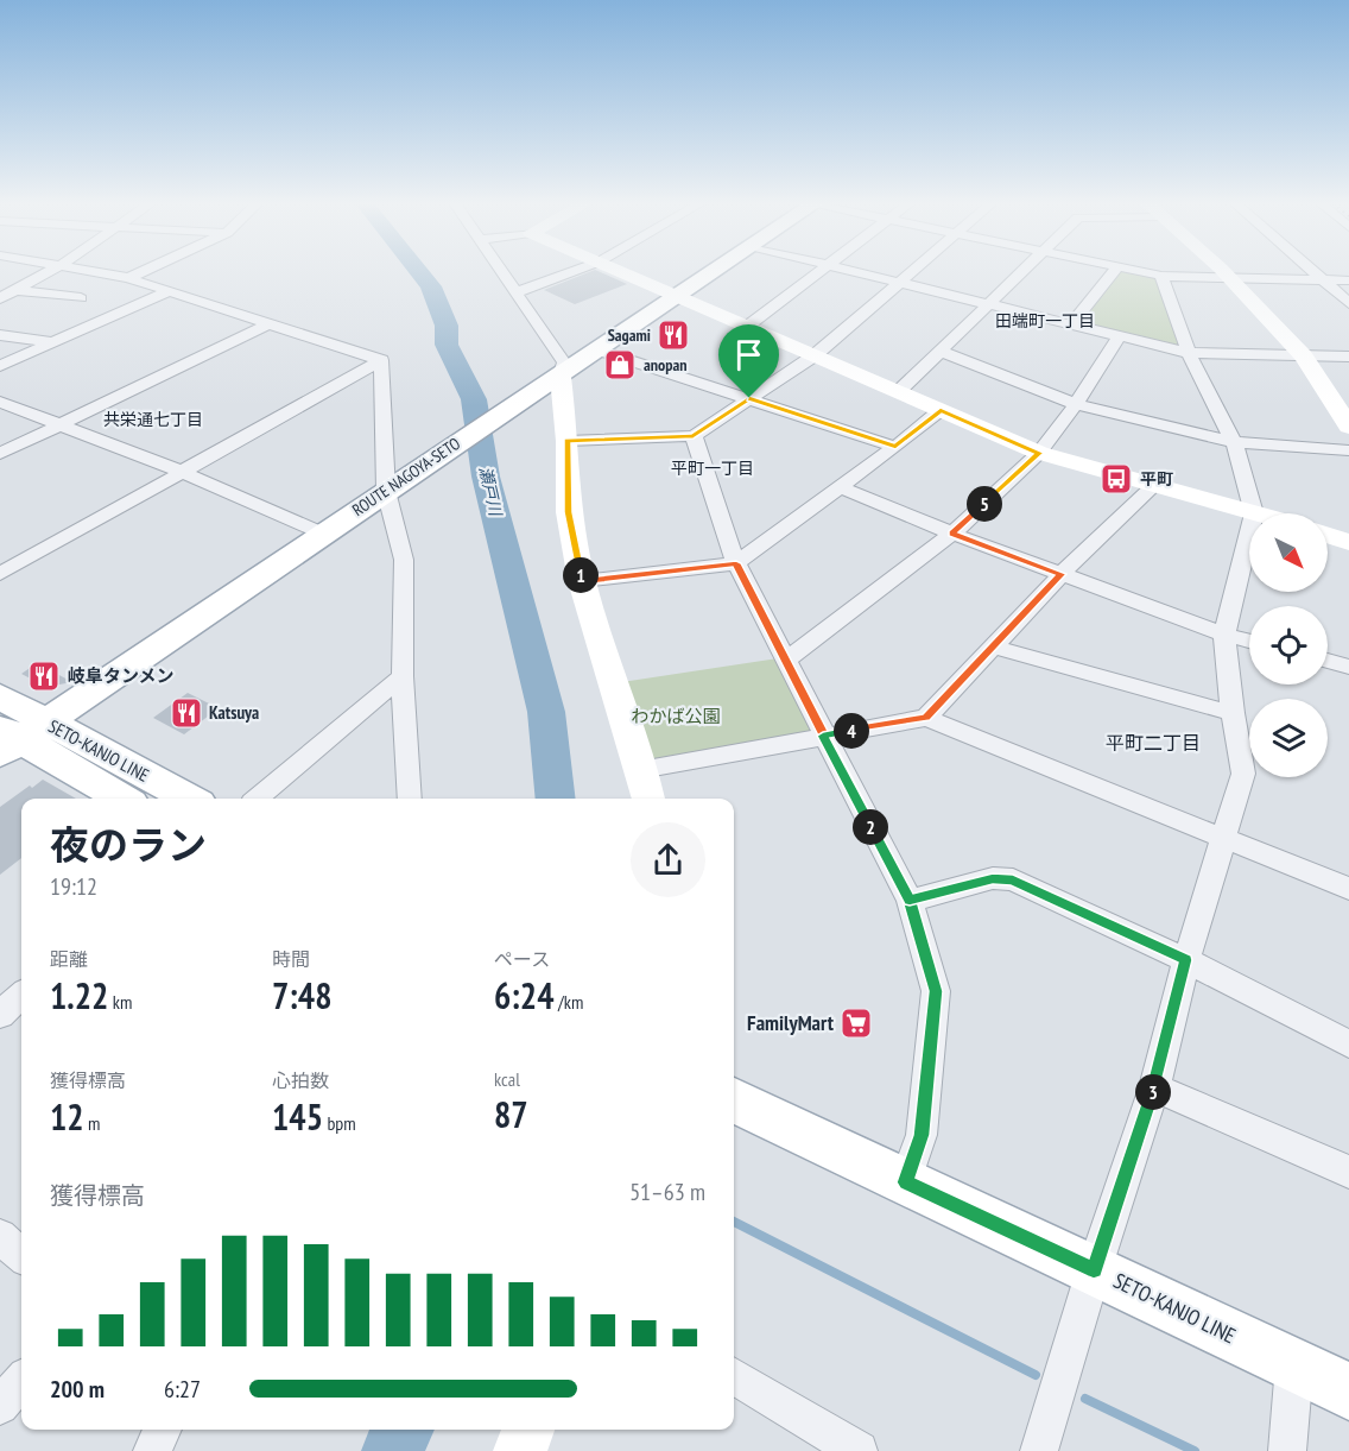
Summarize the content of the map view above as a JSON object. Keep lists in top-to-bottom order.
{
  "streets": {
    "main road": ["ROUTE NAGOYA-SETO", "SETO-KANJO LINE"]
  },
  "crossings": [
    ["ROUTE NAGOYA-SETO", "SETO-KANJO LINE"]
  ],
  "districts": [
    "田端町一丁目",
    "共栄通七丁目",
    "平町一丁目",
    "平町二丁目"
  ],
  "water": ["瀬戸川"],
  "parks": ["わかば公園"],
  "places": {
    "restaurant": ["Sagami", "岐阜タンメン", "Katsuya"],
    "shop": ["anopan"],
    "bus stop": ["平町"],
    "supermarket": ["FamilyMart"]
  },
  "north": "bottom right",
  "page": {
    "pins": [
      "5",
      "1",
      "4",
      "2",
      "3"
    ],
    "heading": ["夜のラン", "19:12"],
    "stats": [
      ["距離", "1.22 km"],
      ["時間", "7:48"],
      ["ペース", "6:24 /km"],
      ["獲得標高", "12 m"],
      ["心拍数", "145 bpm"],
      ["kcal", "87"]
    ],
    "chart": ["獲得標高", "51–63 m"],
    "list": [
      {
        "name": "200 m",
        "note": "6:27"
      }
    ]
  }
}
